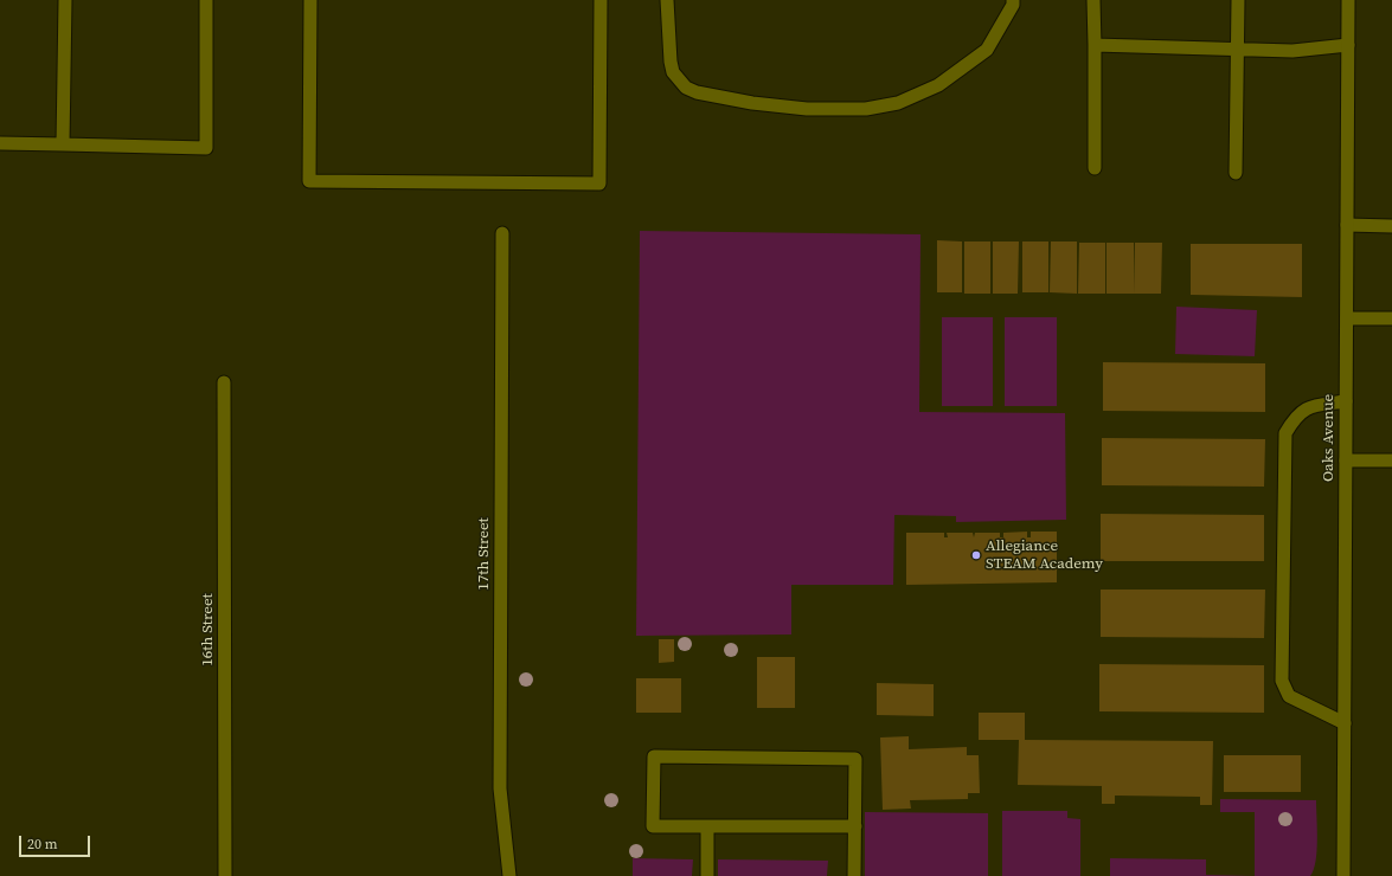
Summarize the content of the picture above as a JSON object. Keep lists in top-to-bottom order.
{
  "streets": {
    "street": ["Oaks Avenue", "17th Street", "16th Street"]
  },
  "places": ["Allegiance STEAM Academy"],
  "scale_bar": "20 m"
}
